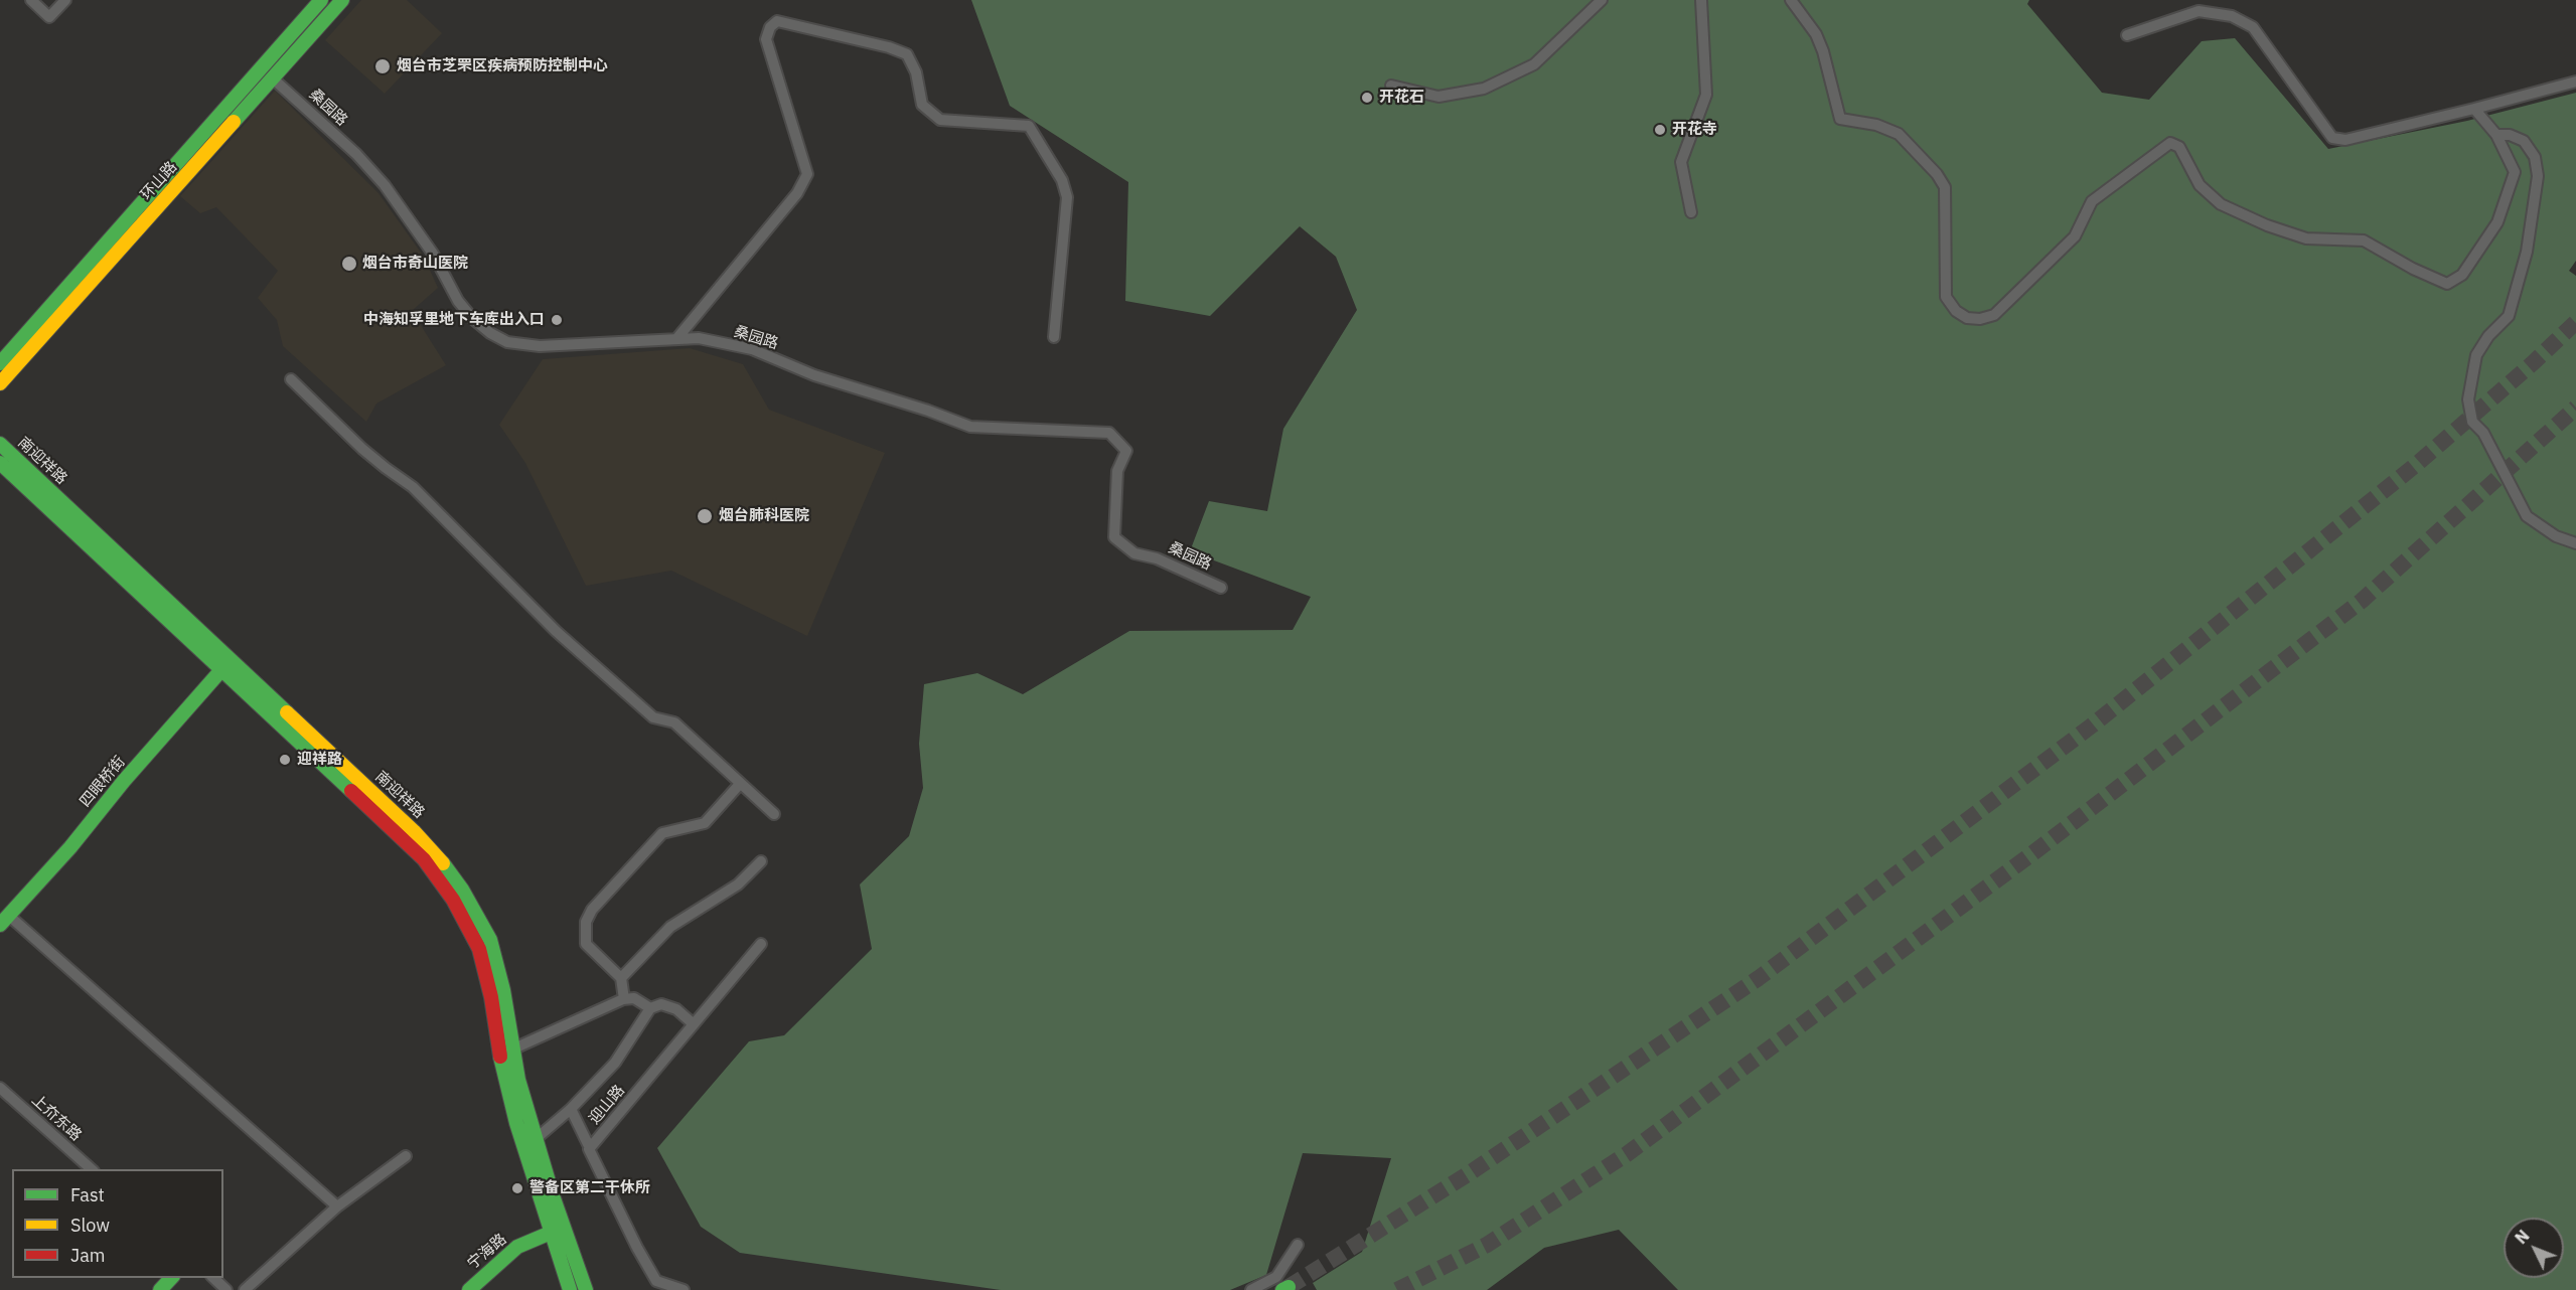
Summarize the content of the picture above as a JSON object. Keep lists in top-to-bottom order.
{
  "streets": {
    "main road": [
      "环山路",
      "南迎祥路",
      "四眼桥街",
      "宁海路"
    ],
    "street": ["桑园路", "迎山路", "上夼东路"]
  },
  "crossings": [
    ["桑园路", "环山路"],
    ["南迎祥路", "四眼桥街"],
    ["南迎祥路", "宁海路"]
  ],
  "places": [
    "烟台市芝罘区疾病预防控制中心",
    "开花石",
    "开花寺",
    "烟台市奇山医院",
    "中海知孚里地下车库出入口",
    "烟台肺科医院",
    "迎祥路",
    "警备区第二干休所"
  ],
  "legend": ["Fast", "Slow", "Jam"],
  "north": "top left"
}
